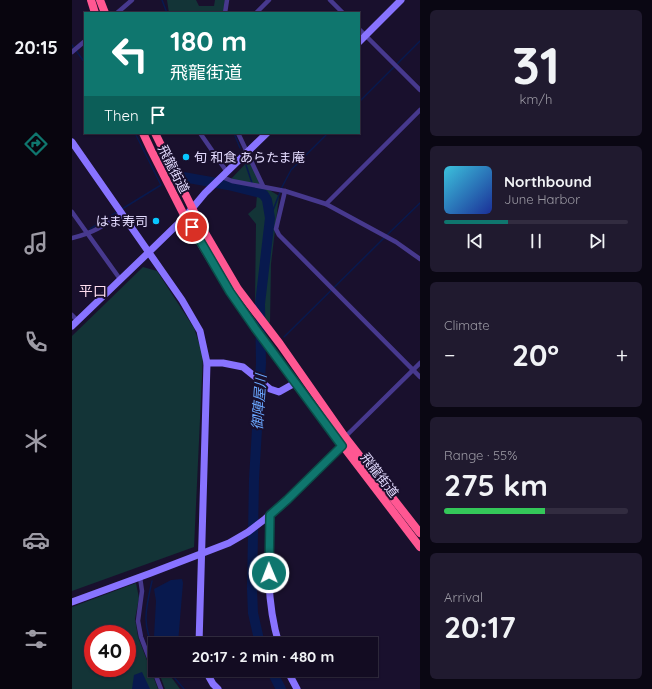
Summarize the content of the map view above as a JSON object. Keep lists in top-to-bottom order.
{
  "streets": {
    "highway": ["飛龍街道"]
  },
  "districts": ["平口"],
  "water": ["御陣屋川"],
  "places": ["旬 和食 あらたま庵", "はま寿司"],
  "page": {
    "tabs": "20:15",
    "tile": [
      ["31", "km/h"],
      "Climate",
      ["Range · 55%", "275 km"],
      ["Arrival", "20:17"]
    ],
    "turn": ["180 m", "飛龍街道"],
    "then": "Then",
    "song": ["Northbound", "June Harbor"],
    "heat": ["−", "20°", "+"],
    "limit": "40",
    "trip": "20:17 · 2 min · 480 m"
  }
}
